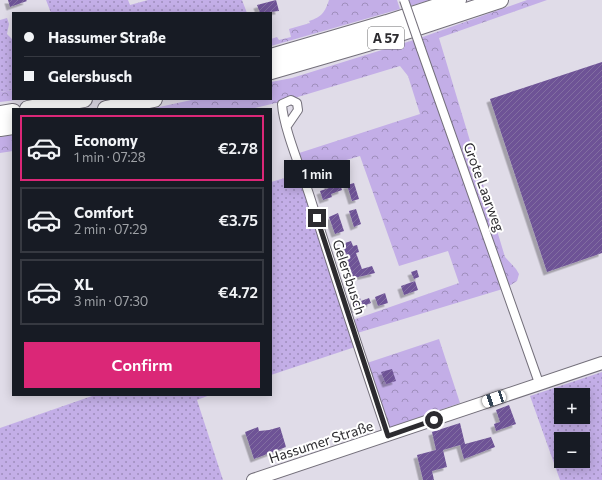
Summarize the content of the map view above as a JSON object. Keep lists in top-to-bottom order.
{
  "streets": {
    "highway": ["A 57"],
    "street": ["Grote Laarweg", "Gelersbusch", "Hassumer Straße"]
  },
  "crossings": [
    ["Grote Laarweg", "Hassumer Straße"],
    ["Gelersbusch", "Hassumer Straße"]
  ],
  "page": {
    "banner": ["Hassumer Straße", "Gelersbusch"],
    "list": [
      {
        "name": "Economy",
        "note": "1 min · 07:28",
        "value": "€2.78"
      },
      {
        "name": "Comfort",
        "note": "2 min · 07:29",
        "value": "€3.75"
      },
      {
        "name": "XL",
        "note": "3 min · 07:30",
        "value": "€4.72"
      }
    ],
    "bubble": "1 min",
    "buttons": "Confirm",
    "map_buttons": ["+", "−"]
  }
}
